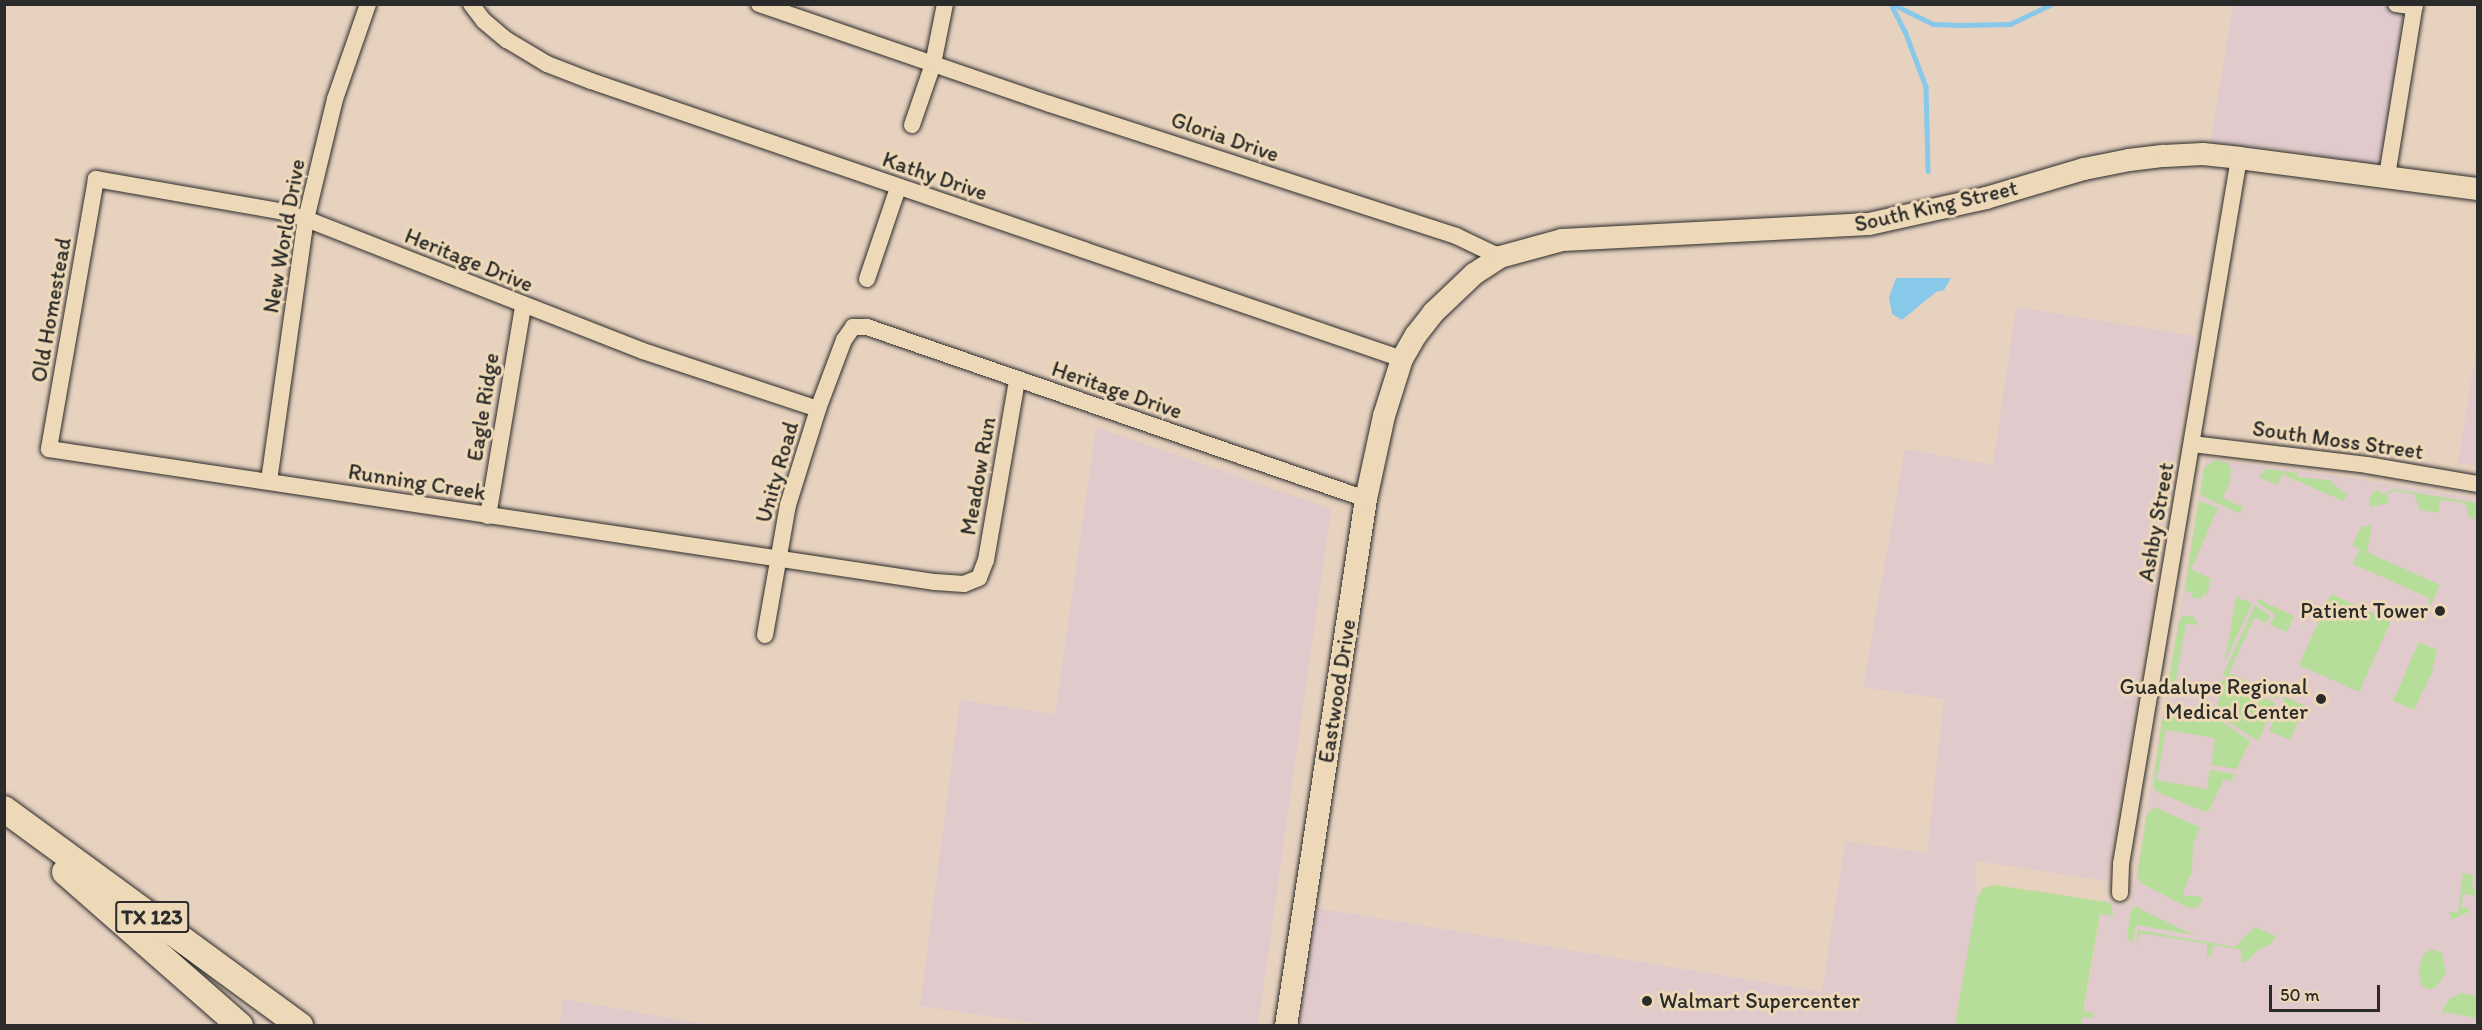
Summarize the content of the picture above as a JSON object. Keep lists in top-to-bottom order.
{
  "streets": {
    "main road": ["South King Street", "Eastwood Drive", "TX 123"],
    "street": [
      "Gloria Drive",
      "Kathy Drive",
      "New World Drive",
      "Heritage Drive",
      "Old Homestead",
      "Eagle Ridge",
      "South Moss Street",
      "Unity Road",
      "Meadow Run",
      "Running Creek",
      "Ashby Street"
    ]
  },
  "crossings": [
    ["Gloria Drive", "South King Street"],
    ["Kathy Drive", "South King Street"],
    ["Kathy Drive", "Eastwood Drive"],
    ["South King Street", "Ashby Street"],
    ["South King Street", "Eastwood Drive"],
    ["New World Drive", "Heritage Drive"],
    ["New World Drive", "Running Creek"],
    ["Heritage Drive", "Old Homestead"],
    ["Heritage Drive", "Eagle Ridge"],
    ["Heritage Drive", "Unity Road"],
    ["Heritage Drive", "Meadow Run"],
    ["Heritage Drive", "Eastwood Drive"],
    ["Old Homestead", "Running Creek"],
    ["Eagle Ridge", "Running Creek"],
    ["South Moss Street", "Ashby Street"],
    ["Unity Road", "Running Creek"],
    ["Meadow Run", "Running Creek"]
  ],
  "places": ["Patient Tower", "Guadalupe Regional Medical Center", "Walmart Supercenter"],
  "scale_bar": "50 m"
}
